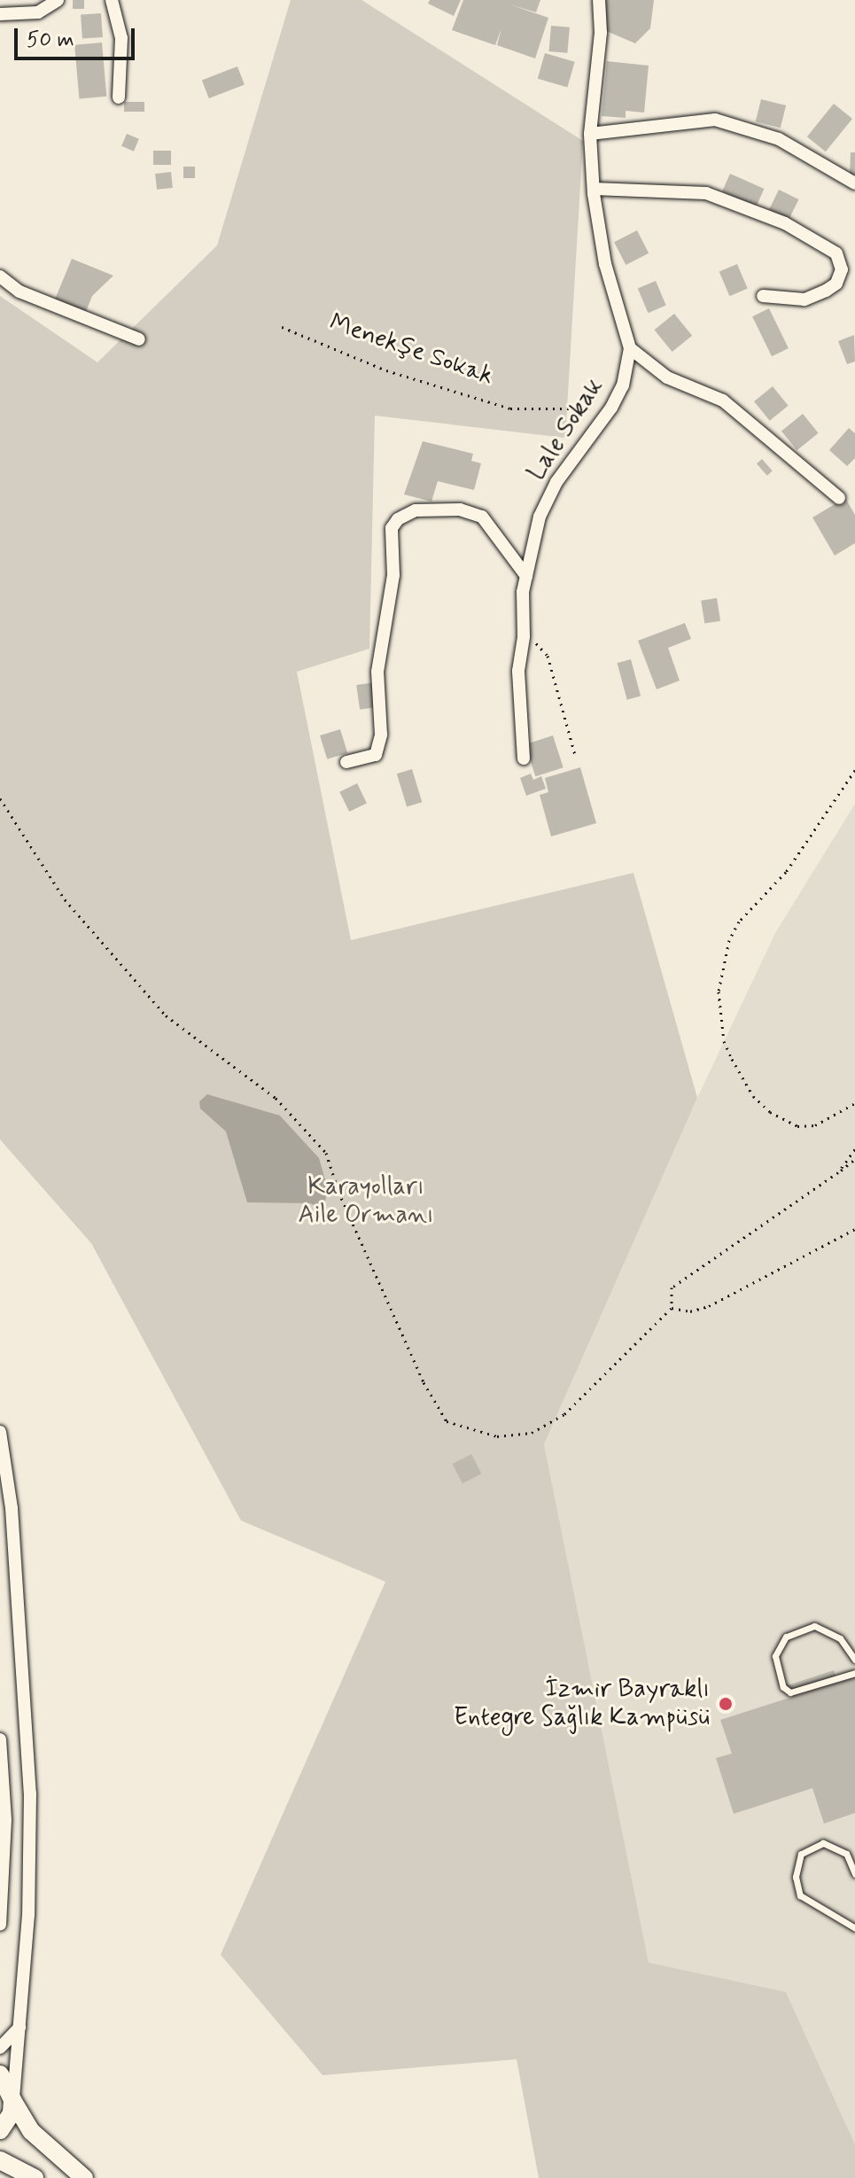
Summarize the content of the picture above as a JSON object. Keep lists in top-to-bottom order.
{
  "streets": {
    "street": ["Lale Sokak"],
    "path": ["Menekşe Sokak"]
  },
  "crossings": [
    ["Menekşe Sokak", "Lale Sokak"]
  ],
  "parks": ["Karayolları Aile Ormanı"],
  "places": ["İzmir Bayraklı Entegre Sağlık Kampüsü"],
  "scale_bar": "50 m"
}
